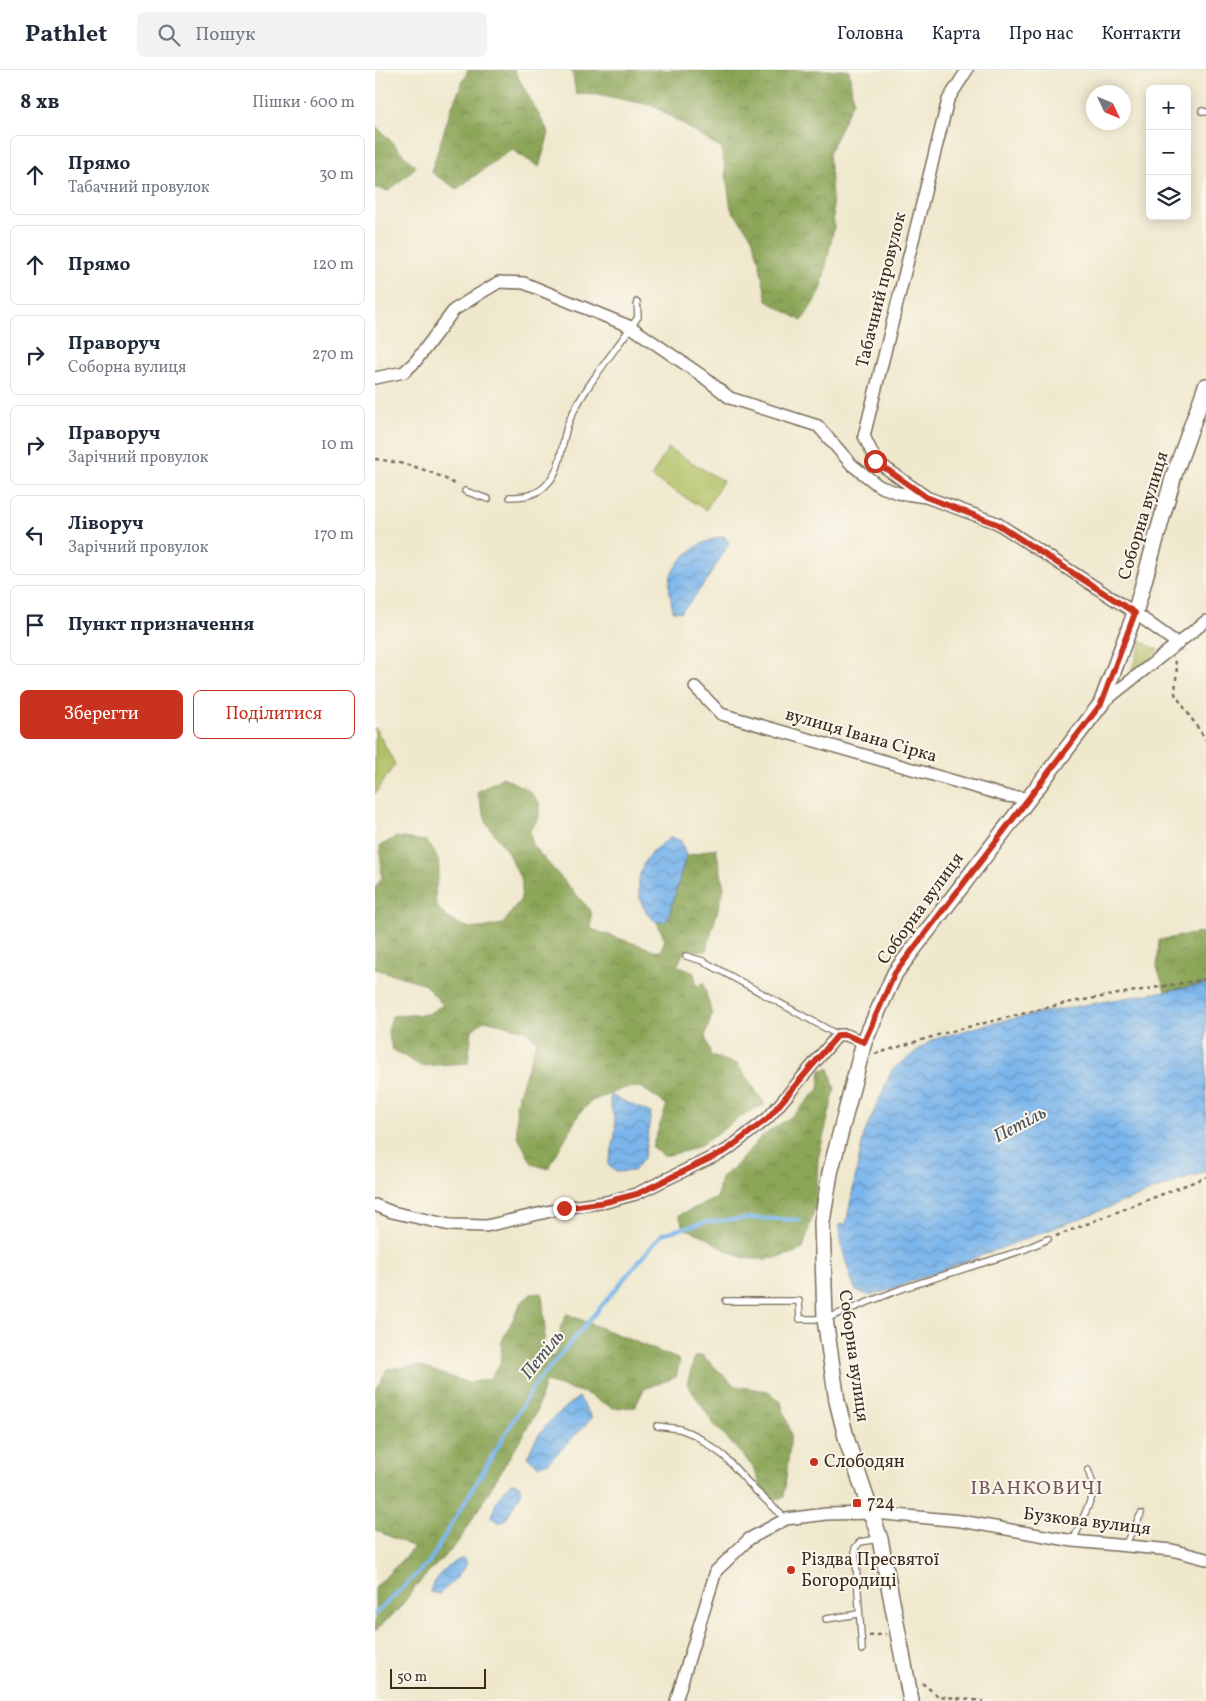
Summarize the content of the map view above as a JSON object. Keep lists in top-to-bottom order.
{
  "streets": {
    "street": [
      "Табачний провулок",
      "Соборна вулиця",
      "вулиця Івана Сірка",
      "Бузкова вулиця"
    ]
  },
  "crossings": [
    ["Соборна вулиця", "вулиця Івана Сірка"],
    ["Соборна вулиця", "Бузкова вулиця"]
  ],
  "districts": ["ІВАНКОВИЧІ"],
  "water": ["Петіль"],
  "places": {
    "other": ["Слободян", "Різдва Пресвятої Богородиці"],
    "transit": ["724"]
  },
  "scale_bar": "50 m",
  "north": "bottom right",
  "page": {
    "header": "Pathlet",
    "search": "Пошук",
    "nav": [
      "Головна",
      "Карта",
      "Про нас",
      "Контакти"
    ],
    "heading": ["8 хв", "Пішки · 600 m"],
    "map_buttons": ["+", "−"],
    "list": [
      ["Прямо", "Табачний провулок", "30 m"],
      ["Прямо", "120 m"],
      ["Праворуч", "Соборна вулиця", "270 m"],
      ["Праворуч", "Зарічний провулок", "10 m"],
      ["Ліворуч", "Зарічний провулок", "170 m"],
      "Пункт призначення"
    ],
    "buttons": ["Зберегти", "Поділитися"],
    "scale": "50 m"
  }
}
